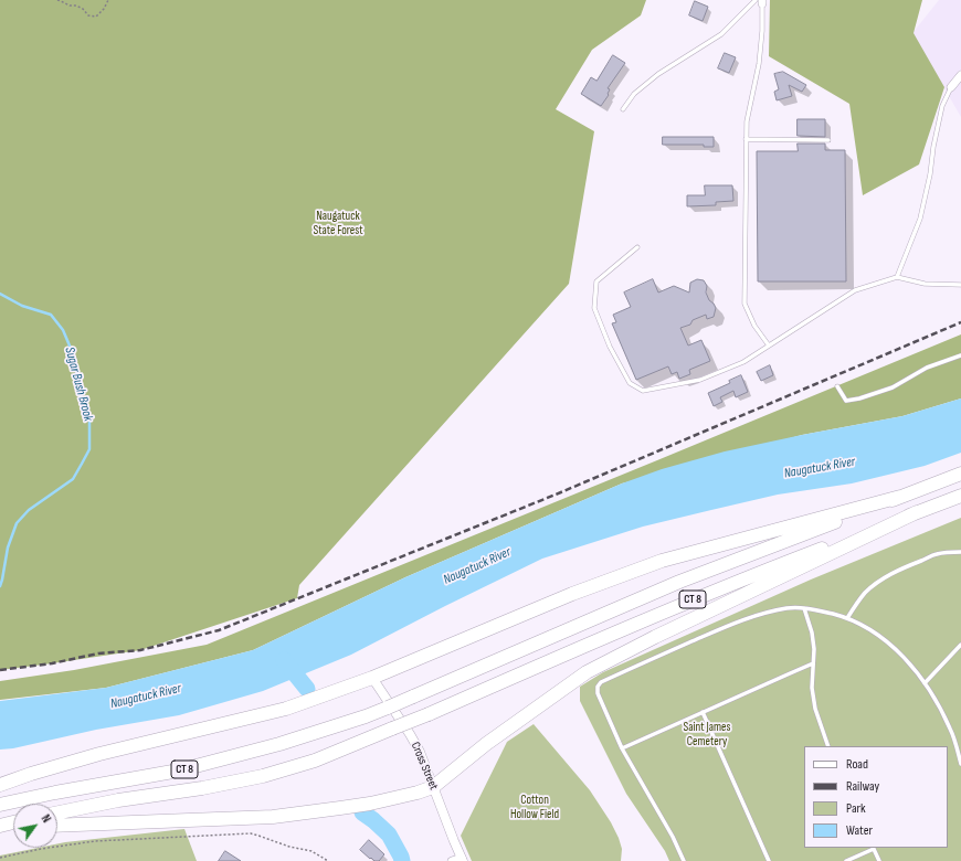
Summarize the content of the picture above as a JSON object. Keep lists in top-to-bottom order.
{
  "streets": {
    "highway": ["CT 8"],
    "street": ["Cross Street"]
  },
  "water": ["Sugar Bush Brook", "Naugatuck River"],
  "parks": ["Naugatuck State Forest", "Saint James Cemetery", "Cotton Hollow Field"],
  "legend": [
    "Road",
    "Railway",
    "Park",
    "Water"
  ],
  "north": "top right"
}
